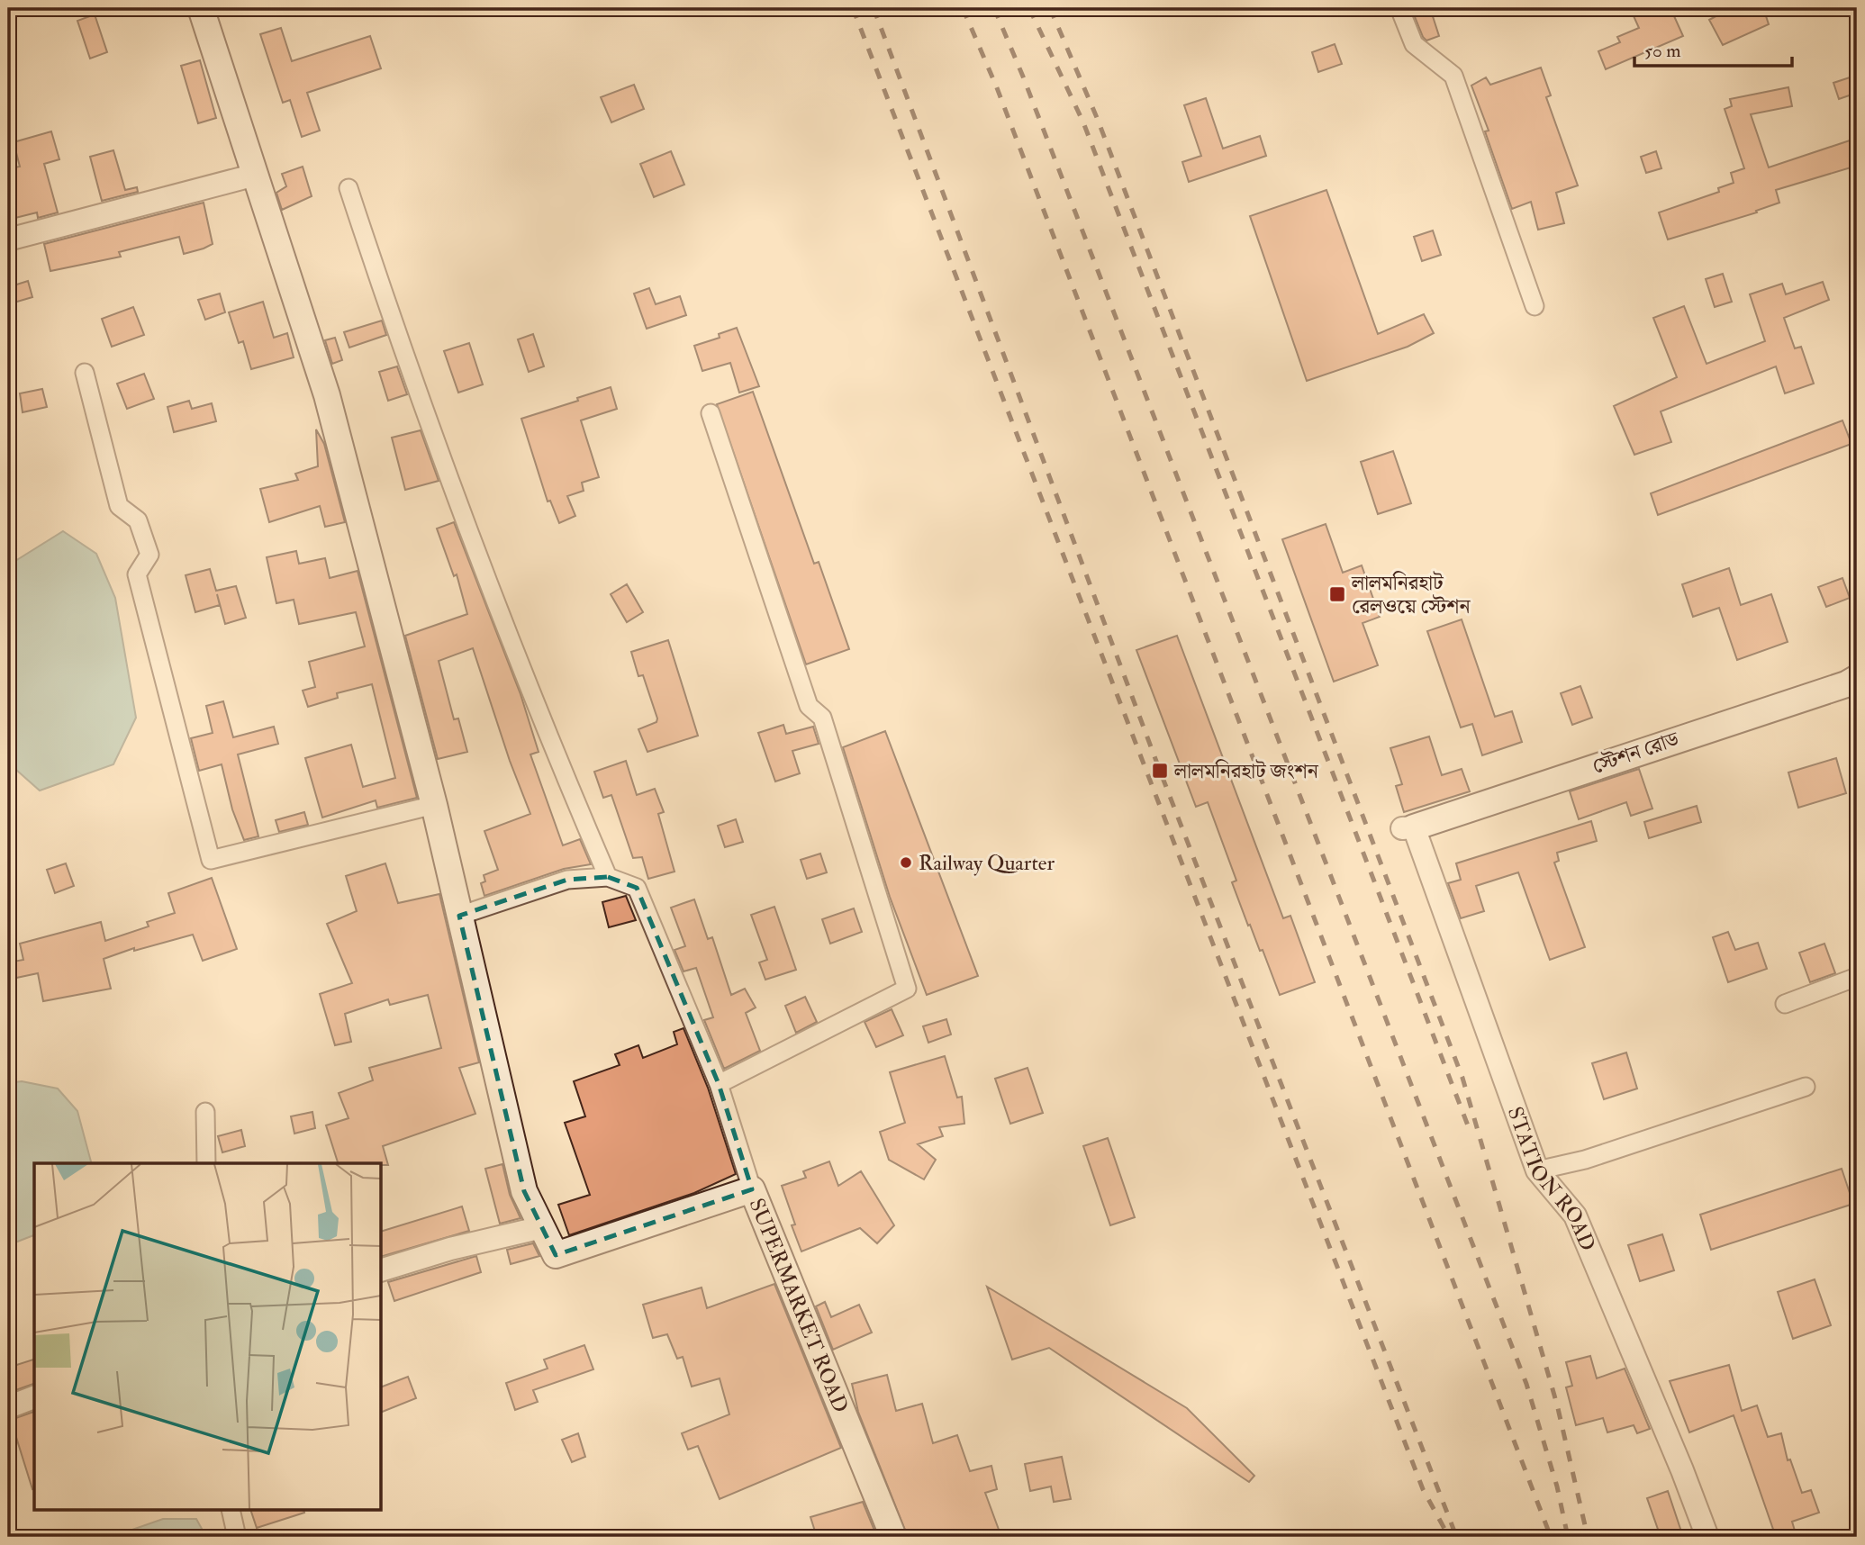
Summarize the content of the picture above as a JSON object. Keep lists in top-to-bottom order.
{
  "streets": {
    "main road": ["স্টেশন রোড", "SUPERMARKET ROAD"],
    "street": ["STATION ROAD"]
  },
  "crossings": [
    ["স্টেশন রোড", "STATION ROAD"]
  ],
  "places": {
    "transit": ["লালমনিরহাট রেলওয়ে স্টেশন", "লালমনিরহাট জংশন"],
    "other": ["Railway Quarter"]
  },
  "scale_bar": "50 m"
}
